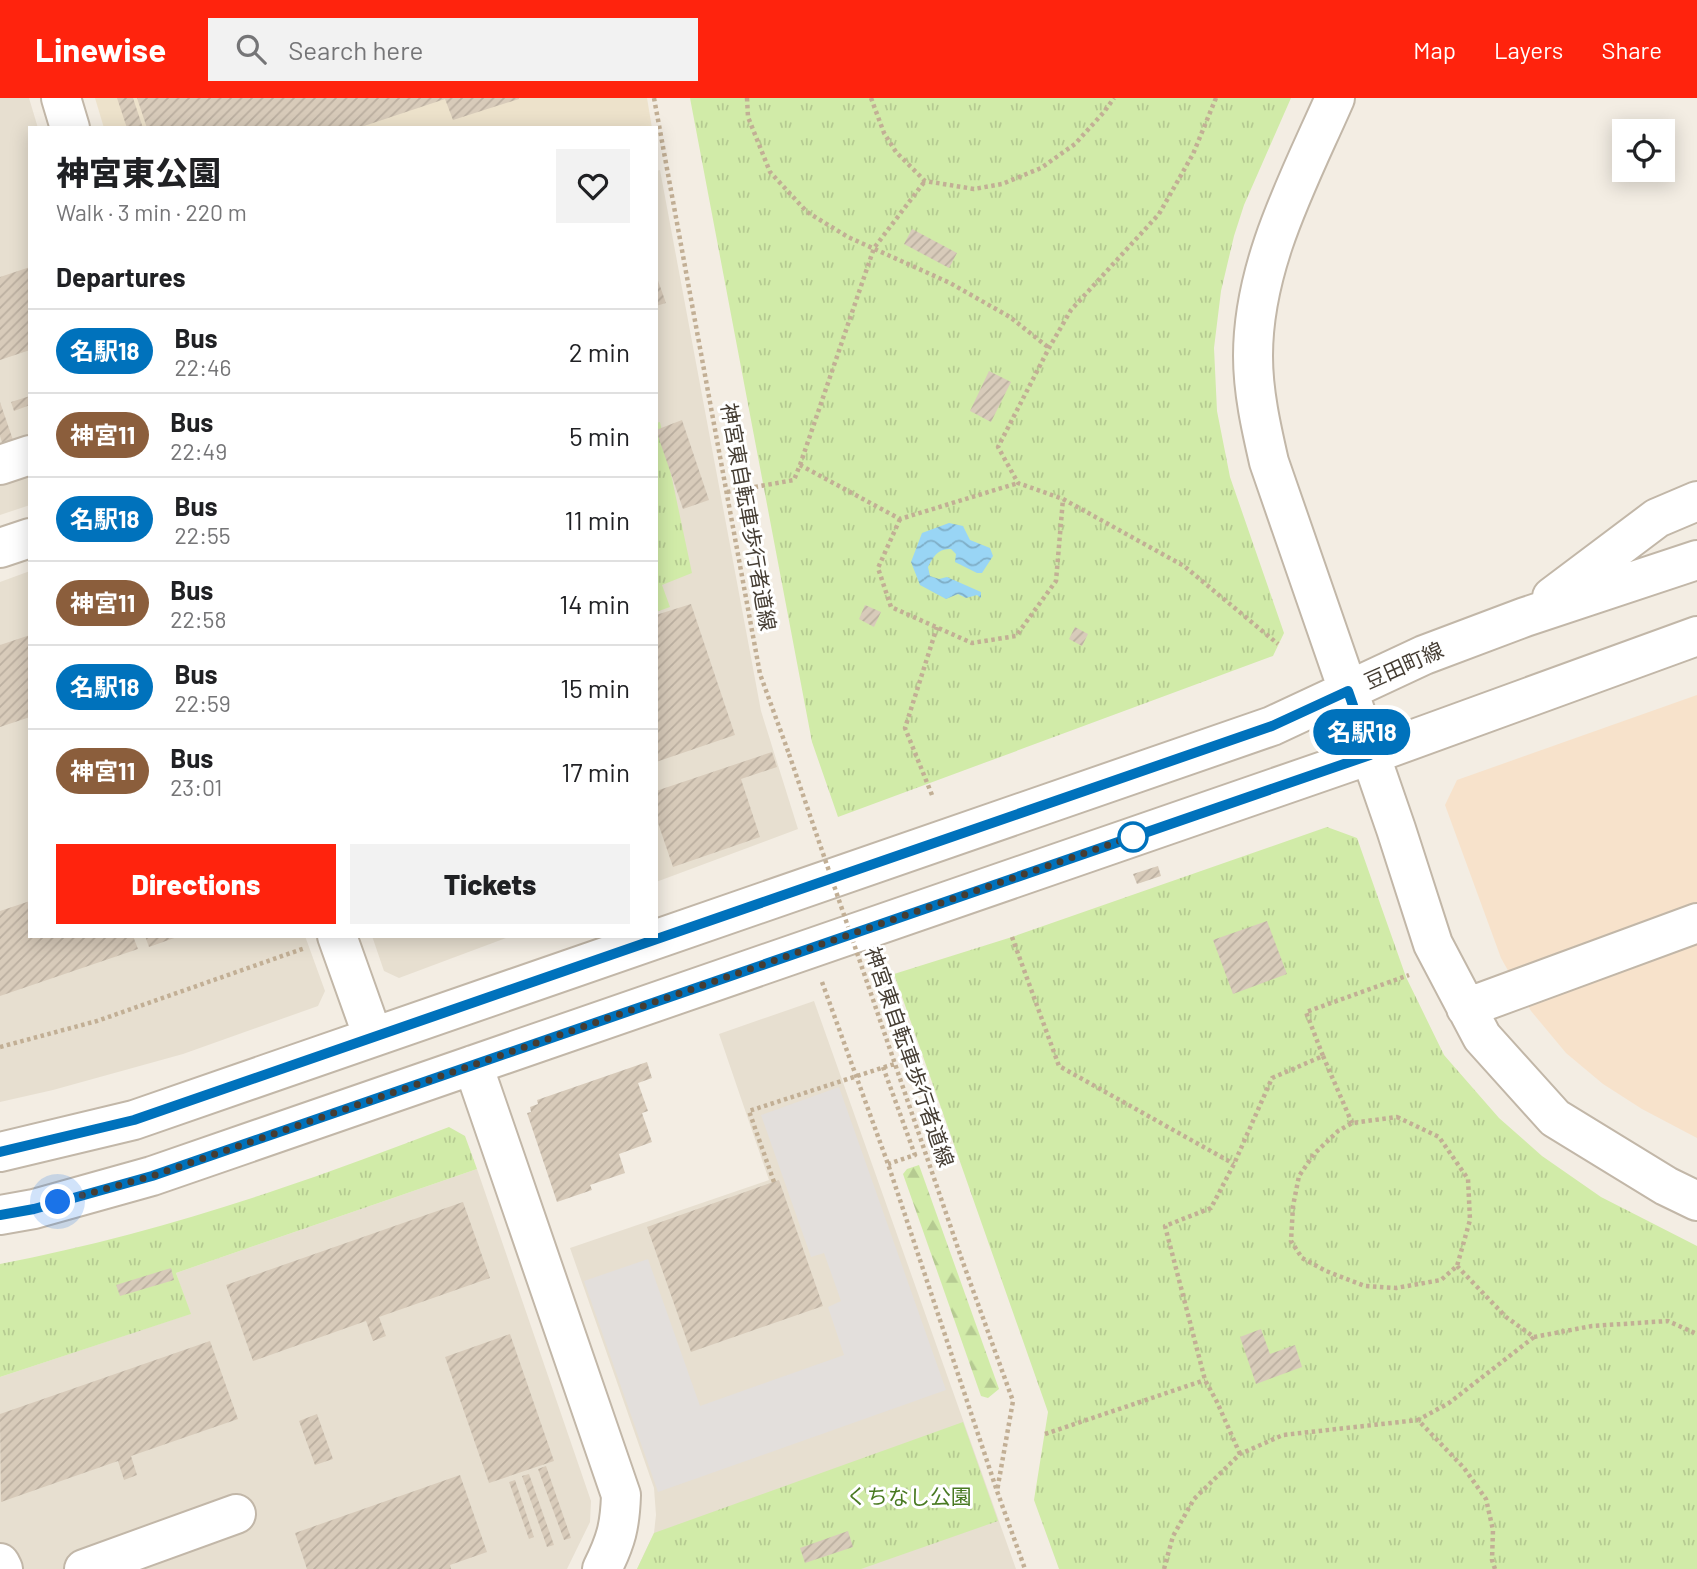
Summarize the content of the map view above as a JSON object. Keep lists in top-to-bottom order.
{
  "streets": {
    "street": ["豆田町線"],
    "path": ["神宮東自転車歩行者道線"]
  },
  "parks": ["くちなし公園"],
  "lines": ["bus line 名駅18"],
  "page": {
    "header": "Linewise",
    "search": "Search here",
    "nav": ["Map", "Layers", "Share"],
    "on_map": "名駅18",
    "heading": [
      ["神宮東公園", "Walk · 3 min · 220 m"],
      "Departures"
    ],
    "list": [
      {
        "mark": "名駅18",
        "name": "Bus",
        "note": "22:46",
        "value": "2 min"
      },
      {
        "mark": "神宮11",
        "name": "Bus",
        "note": "22:49",
        "value": "5 min"
      },
      {
        "mark": "名駅18",
        "name": "Bus",
        "note": "22:55",
        "value": "11 min"
      },
      {
        "mark": "神宮11",
        "name": "Bus",
        "note": "22:58",
        "value": "14 min"
      },
      {
        "mark": "名駅18",
        "name": "Bus",
        "note": "22:59",
        "value": "15 min"
      },
      {
        "mark": "神宮11",
        "name": "Bus",
        "note": "23:01",
        "value": "17 min"
      }
    ],
    "buttons": ["Directions", "Tickets"]
  }
}
